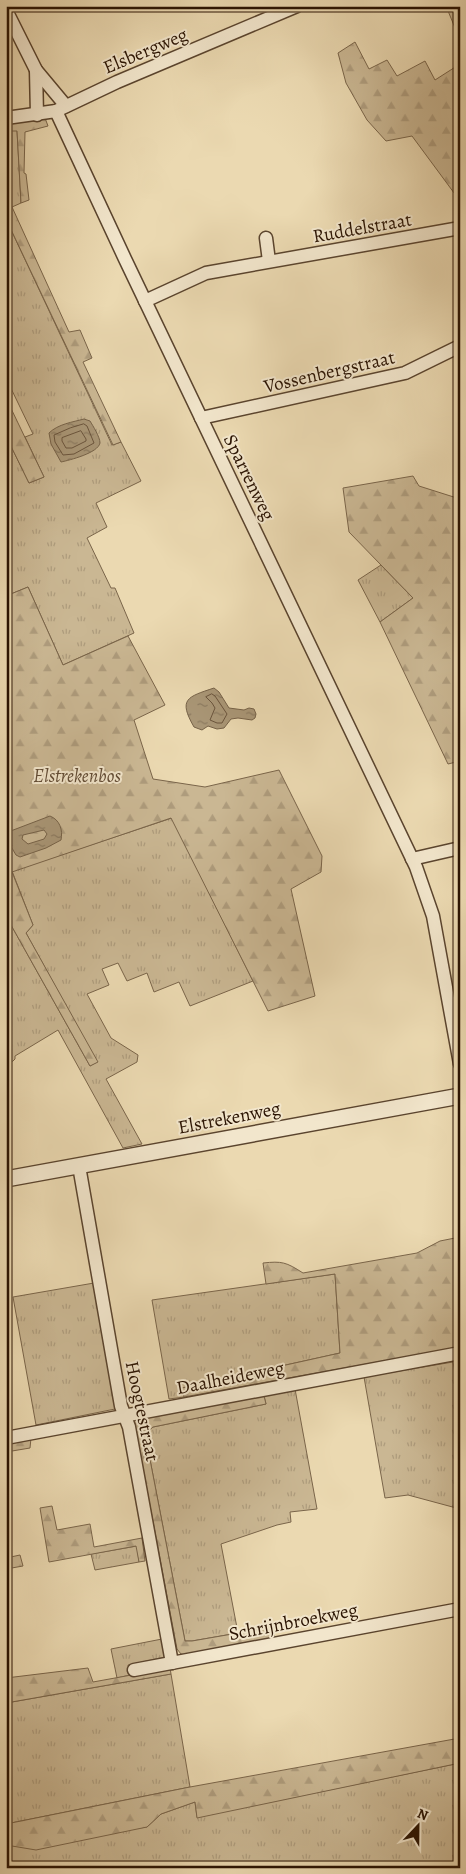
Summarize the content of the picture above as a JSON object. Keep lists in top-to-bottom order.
{
  "streets": {
    "street": [
      "Elsbergweg",
      "Ruddelstraat",
      "Vossenbergstraat",
      "Sparrenweg",
      "Elstrekenweg",
      "Daalheideweg",
      "Hoogtestraat",
      "Schrijnbroekweg"
    ]
  },
  "crossings": [
    ["Elsbergweg", "Sparrenweg"],
    ["Ruddelstraat", "Sparrenweg"],
    ["Vossenbergstraat", "Sparrenweg"],
    ["Elstrekenweg", "Hoogtestraat"],
    ["Daalheideweg", "Hoogtestraat"],
    ["Hoogtestraat", "Schrijnbroekweg"]
  ],
  "parks": ["Elstrekenbos"],
  "north": "top"
}
